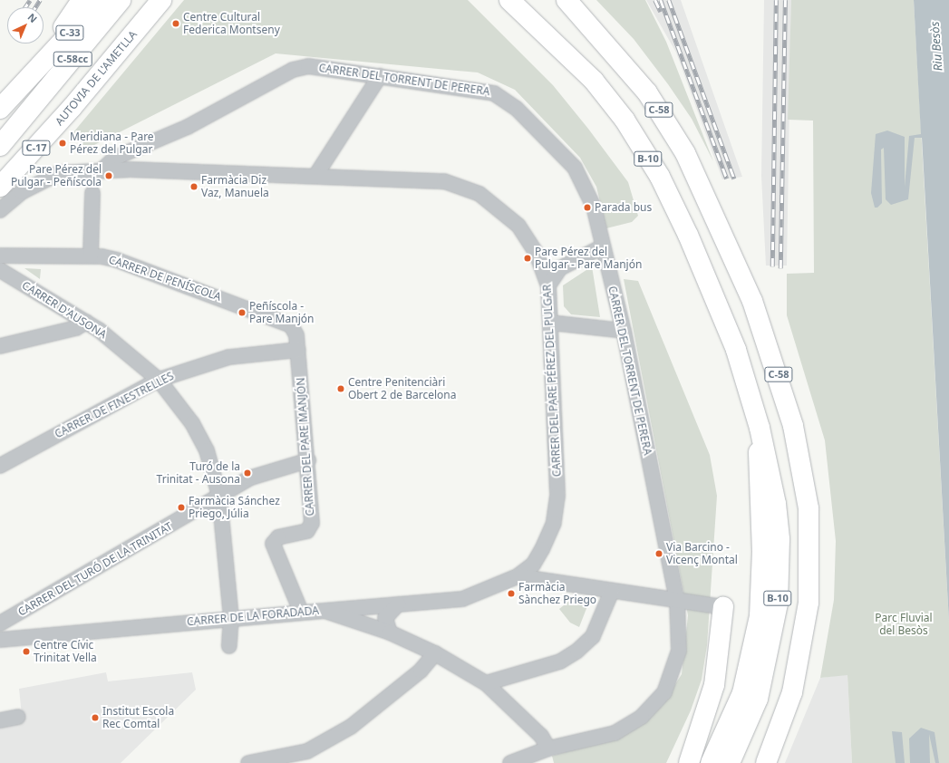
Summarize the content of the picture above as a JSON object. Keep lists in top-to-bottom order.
{
  "streets": {
    "highway": [
      "C-33",
      "C-58cc",
      "AUTOVIA DE L'AMETLLA",
      "C-58",
      "C-17",
      "B-10"
    ],
    "street": [
      "CARRER DEL TORRENT DE PERERA",
      "CARRER DE PENÍSCOLA",
      "CARRER D'AUSONA",
      "CARRER DEL PARE PÉREZ DEL PULGAR",
      "CARRER DE FINESTRELLES",
      "CARRER DEL PARE MANJÓN",
      "CARRER DEL TURÓ DE LA TRINITAT",
      "CARRER DE LA FORADADA"
    ]
  },
  "crossings": [
    ["CARRER DEL TORRENT DE PERERA", "CARRER DEL PARE PÉREZ DEL PULGAR"],
    ["CARRER DEL TORRENT DE PERERA", "CARRER DE LA FORADADA"],
    ["CARRER DE PENÍSCOLA", "CARRER DE FINESTRELLES"],
    ["CARRER DE PENÍSCOLA", "CARRER DEL PARE MANJÓN"],
    ["CARRER D'AUSONA", "CARRER DE FINESTRELLES"],
    ["CARRER D'AUSONA", "CARRER DEL TURÓ DE LA TRINITAT"],
    ["CARRER D'AUSONA", "CARRER DE LA FORADADA"],
    ["CARRER DEL PARE PÉREZ DEL PULGAR", "CARRER DE LA FORADADA"],
    ["CARRER DE FINESTRELLES", "CARRER DEL PARE MANJÓN"],
    ["CARRER DEL PARE MANJÓN", "CARRER DEL TURÓ DE LA TRINITAT"],
    ["CARRER DEL PARE MANJÓN", "CARRER DE LA FORADADA"]
  ],
  "water": ["Riu Besòs"],
  "parks": ["Parc Fluvial del Besòs"],
  "places": [
    "Centre Cultural Federica Montseny",
    "Meridiana - Pare Pérez del Pulgar",
    "Pare Pérez del Pulgar - Peñíscola",
    "Farmàcia Diz Vaz, Manuela",
    "Parada bus",
    "Pare Pérez del Pulgar - Pare Manjón",
    "Peñíscola - Pare Manjón",
    "Centre Penitenciàri Obert 2 de Barcelona",
    "Turó de la Trinitat - Ausona",
    "Farmàcia Sánchez Priego, Júlia",
    "Via Barcino - Vicenç Montal",
    "Farmàcia Sànchez Priego",
    "Centre Cívic Trinitat Vella",
    "Institut Escola Rec Comtal"
  ],
  "north": "top right"
}
